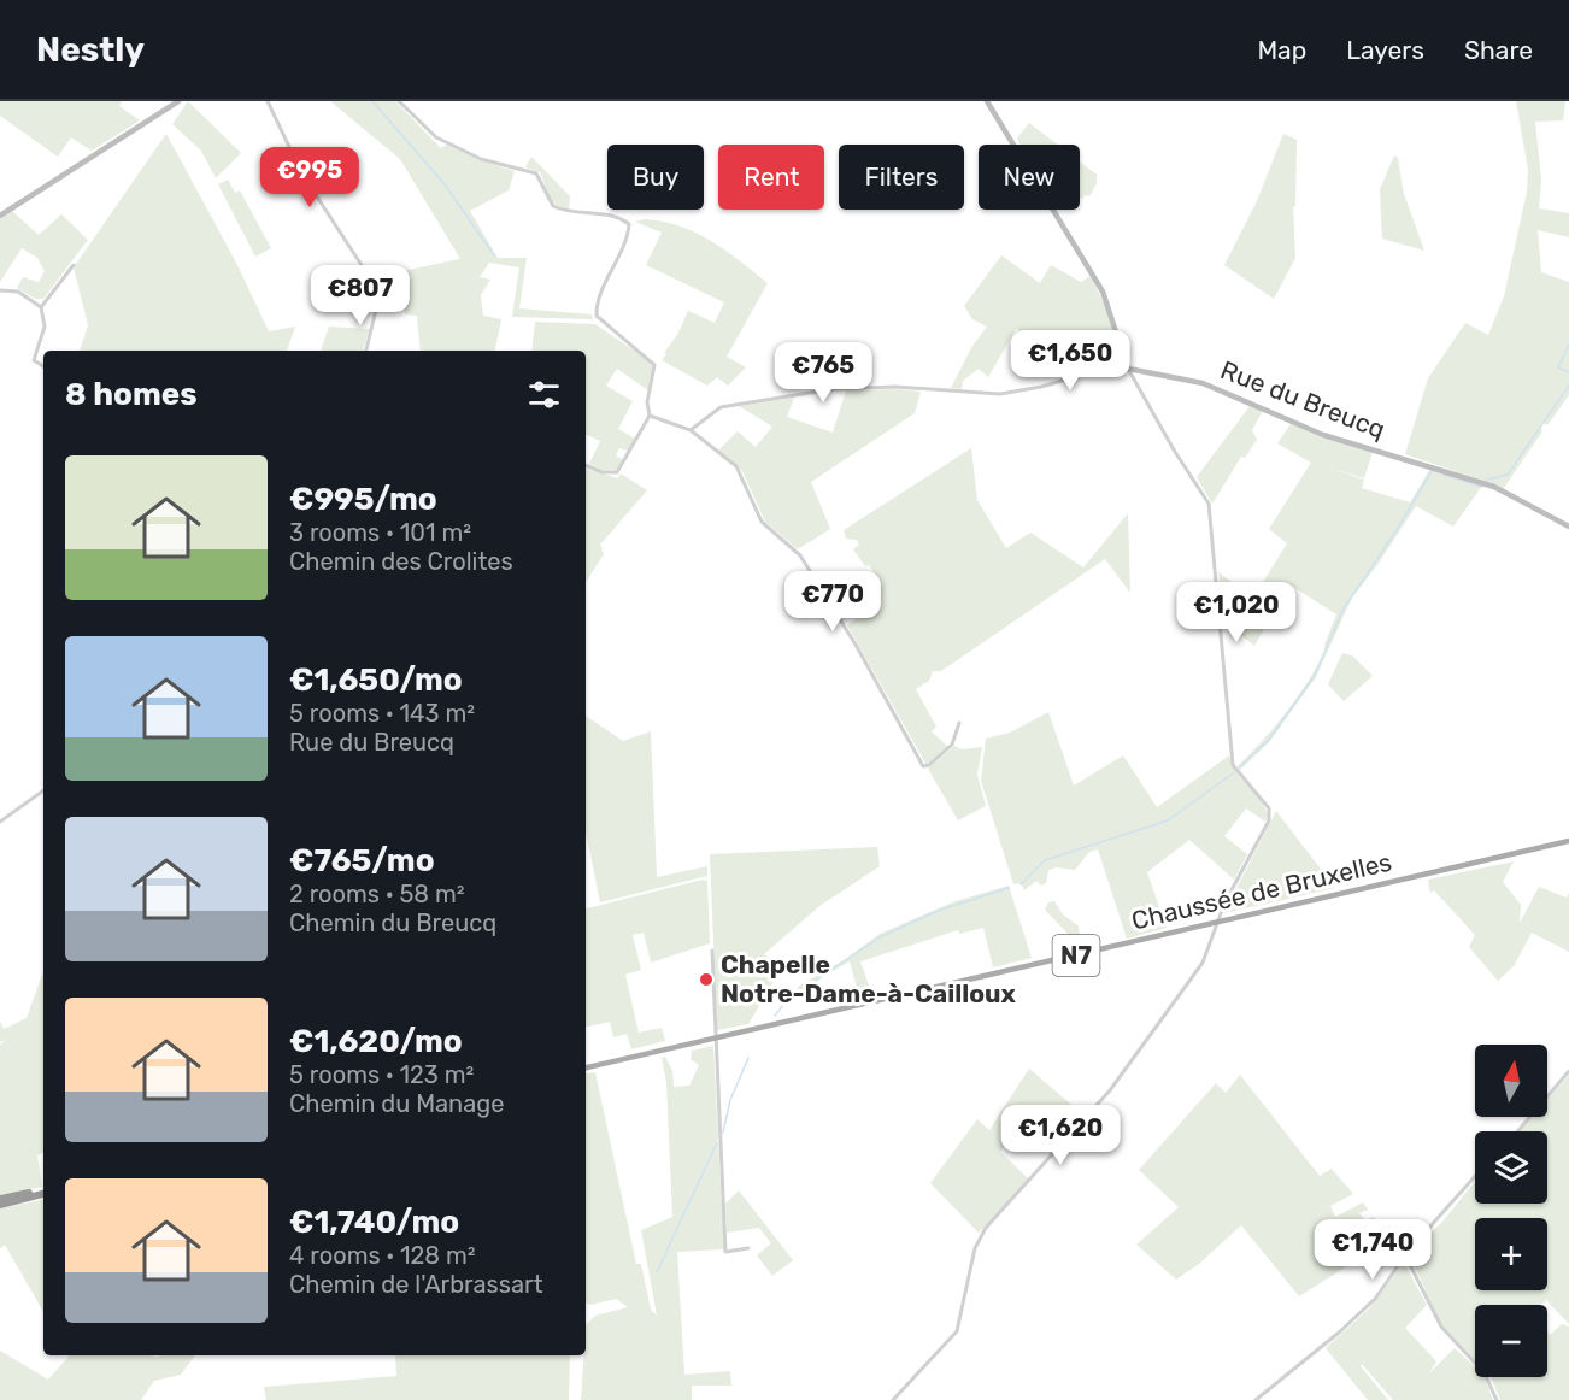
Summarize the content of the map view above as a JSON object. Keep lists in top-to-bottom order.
{
  "streets": {
    "main road": ["Chaussée de Bruxelles", "N7"],
    "street": ["Rue du Breucq"]
  },
  "places": ["Chapelle Notre-Dame-à-Cailloux"],
  "north": "top",
  "page": {
    "header": "Nestly",
    "nav": ["Map", "Layers", "Share"],
    "chip": [
      "Buy",
      "Rent",
      "Filters",
      "New"
    ],
    "price": [
      "€995",
      "€807",
      "€1,650",
      "€765",
      "€770",
      "€1,020",
      "€1,620",
      "€1,740"
    ],
    "heading": "8 homes",
    "list": [
      {
        "name": "€995/mo",
        "note": "3 rooms · 101 m² · Chemin des Crolites"
      },
      {
        "name": "€1,650/mo",
        "note": "5 rooms · 143 m² · Rue du Breucq"
      },
      {
        "name": "€765/mo",
        "note": "2 rooms · 58 m² · Chemin du Breucq"
      },
      {
        "name": "€1,620/mo",
        "note": "5 rooms · 123 m² · Chemin du Manage"
      },
      {
        "name": "€1,740/mo",
        "note": "4 rooms · 128 m² · Chemin de l'Arbrassart"
      }
    ],
    "map_buttons": ["+", "−"]
  }
}
